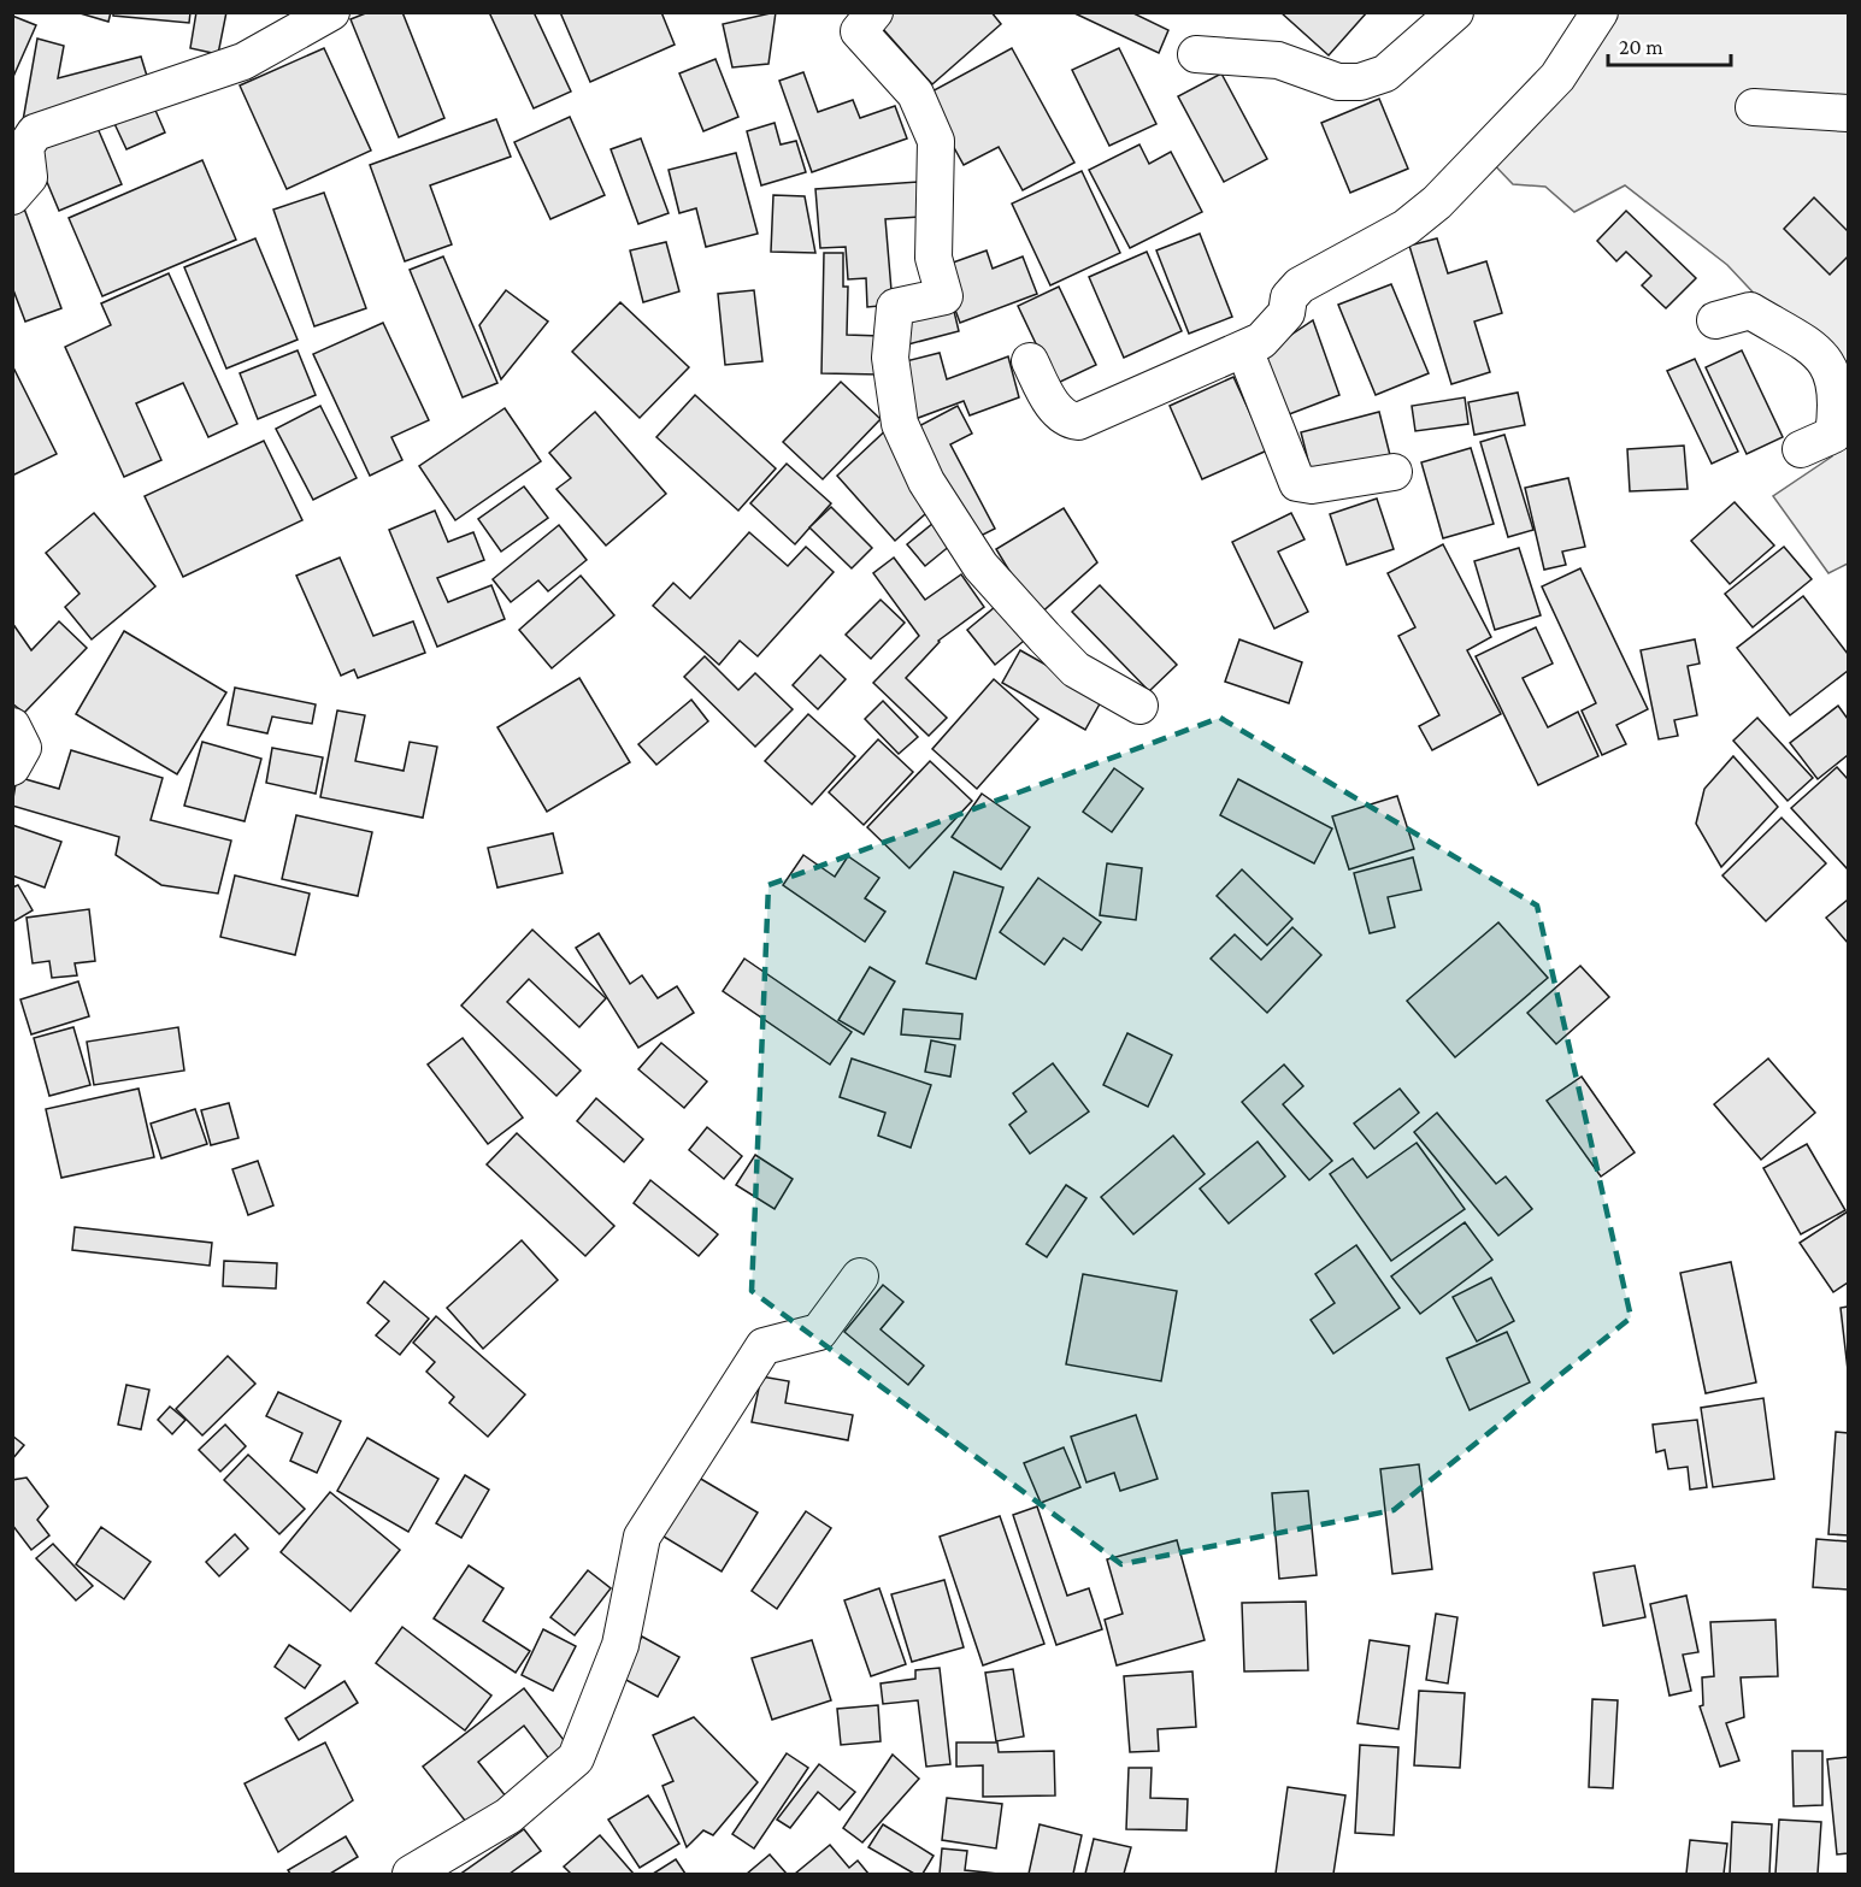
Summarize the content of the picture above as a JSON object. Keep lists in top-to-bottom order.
{
  "scale_bar": "20 m"
}
